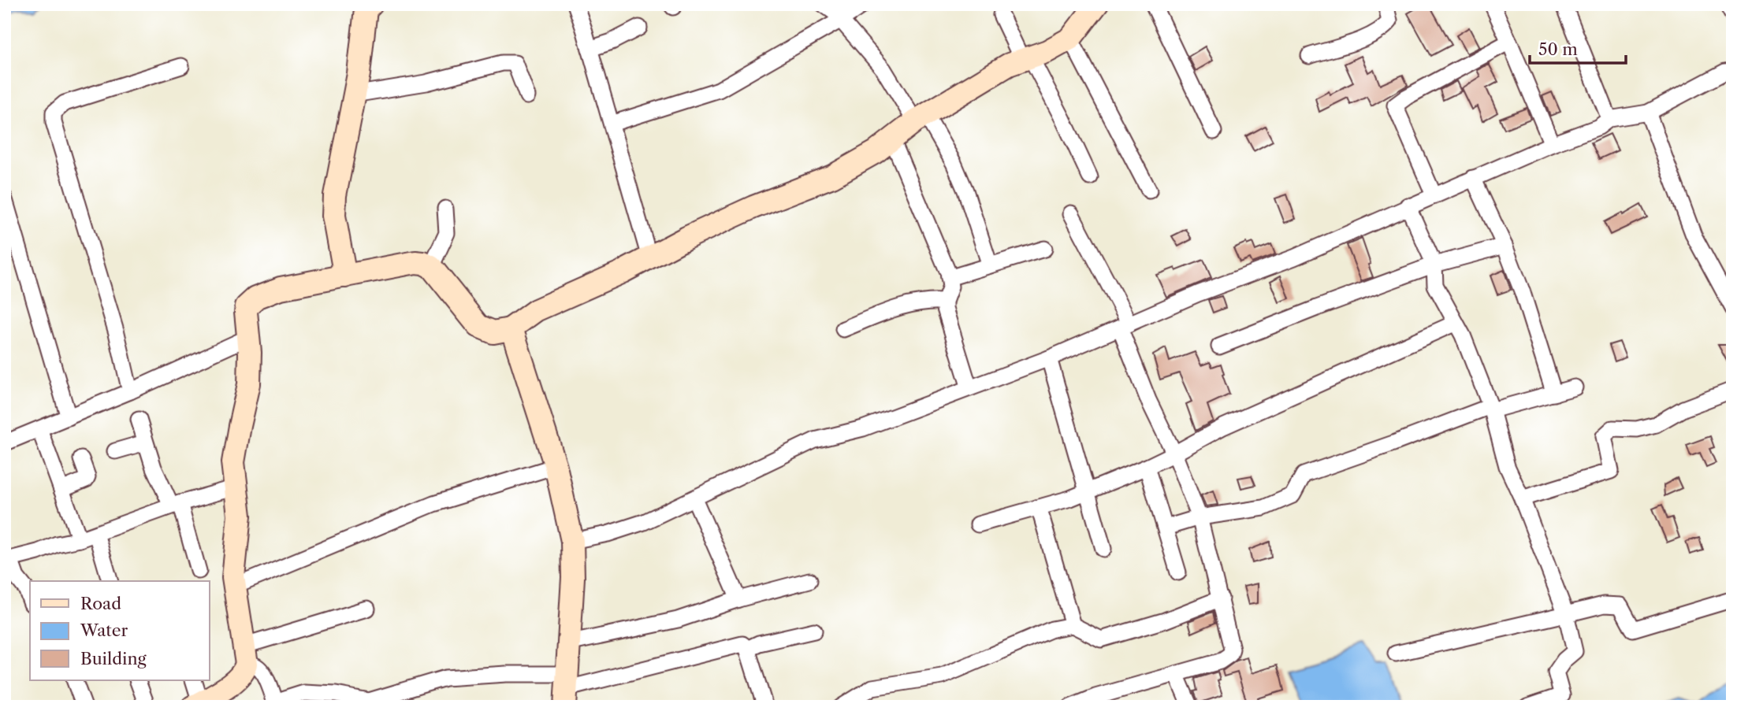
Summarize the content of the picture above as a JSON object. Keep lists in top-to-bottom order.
{
  "legend": ["Road", "Water", "Building"],
  "scale_bar": "50 m"
}
